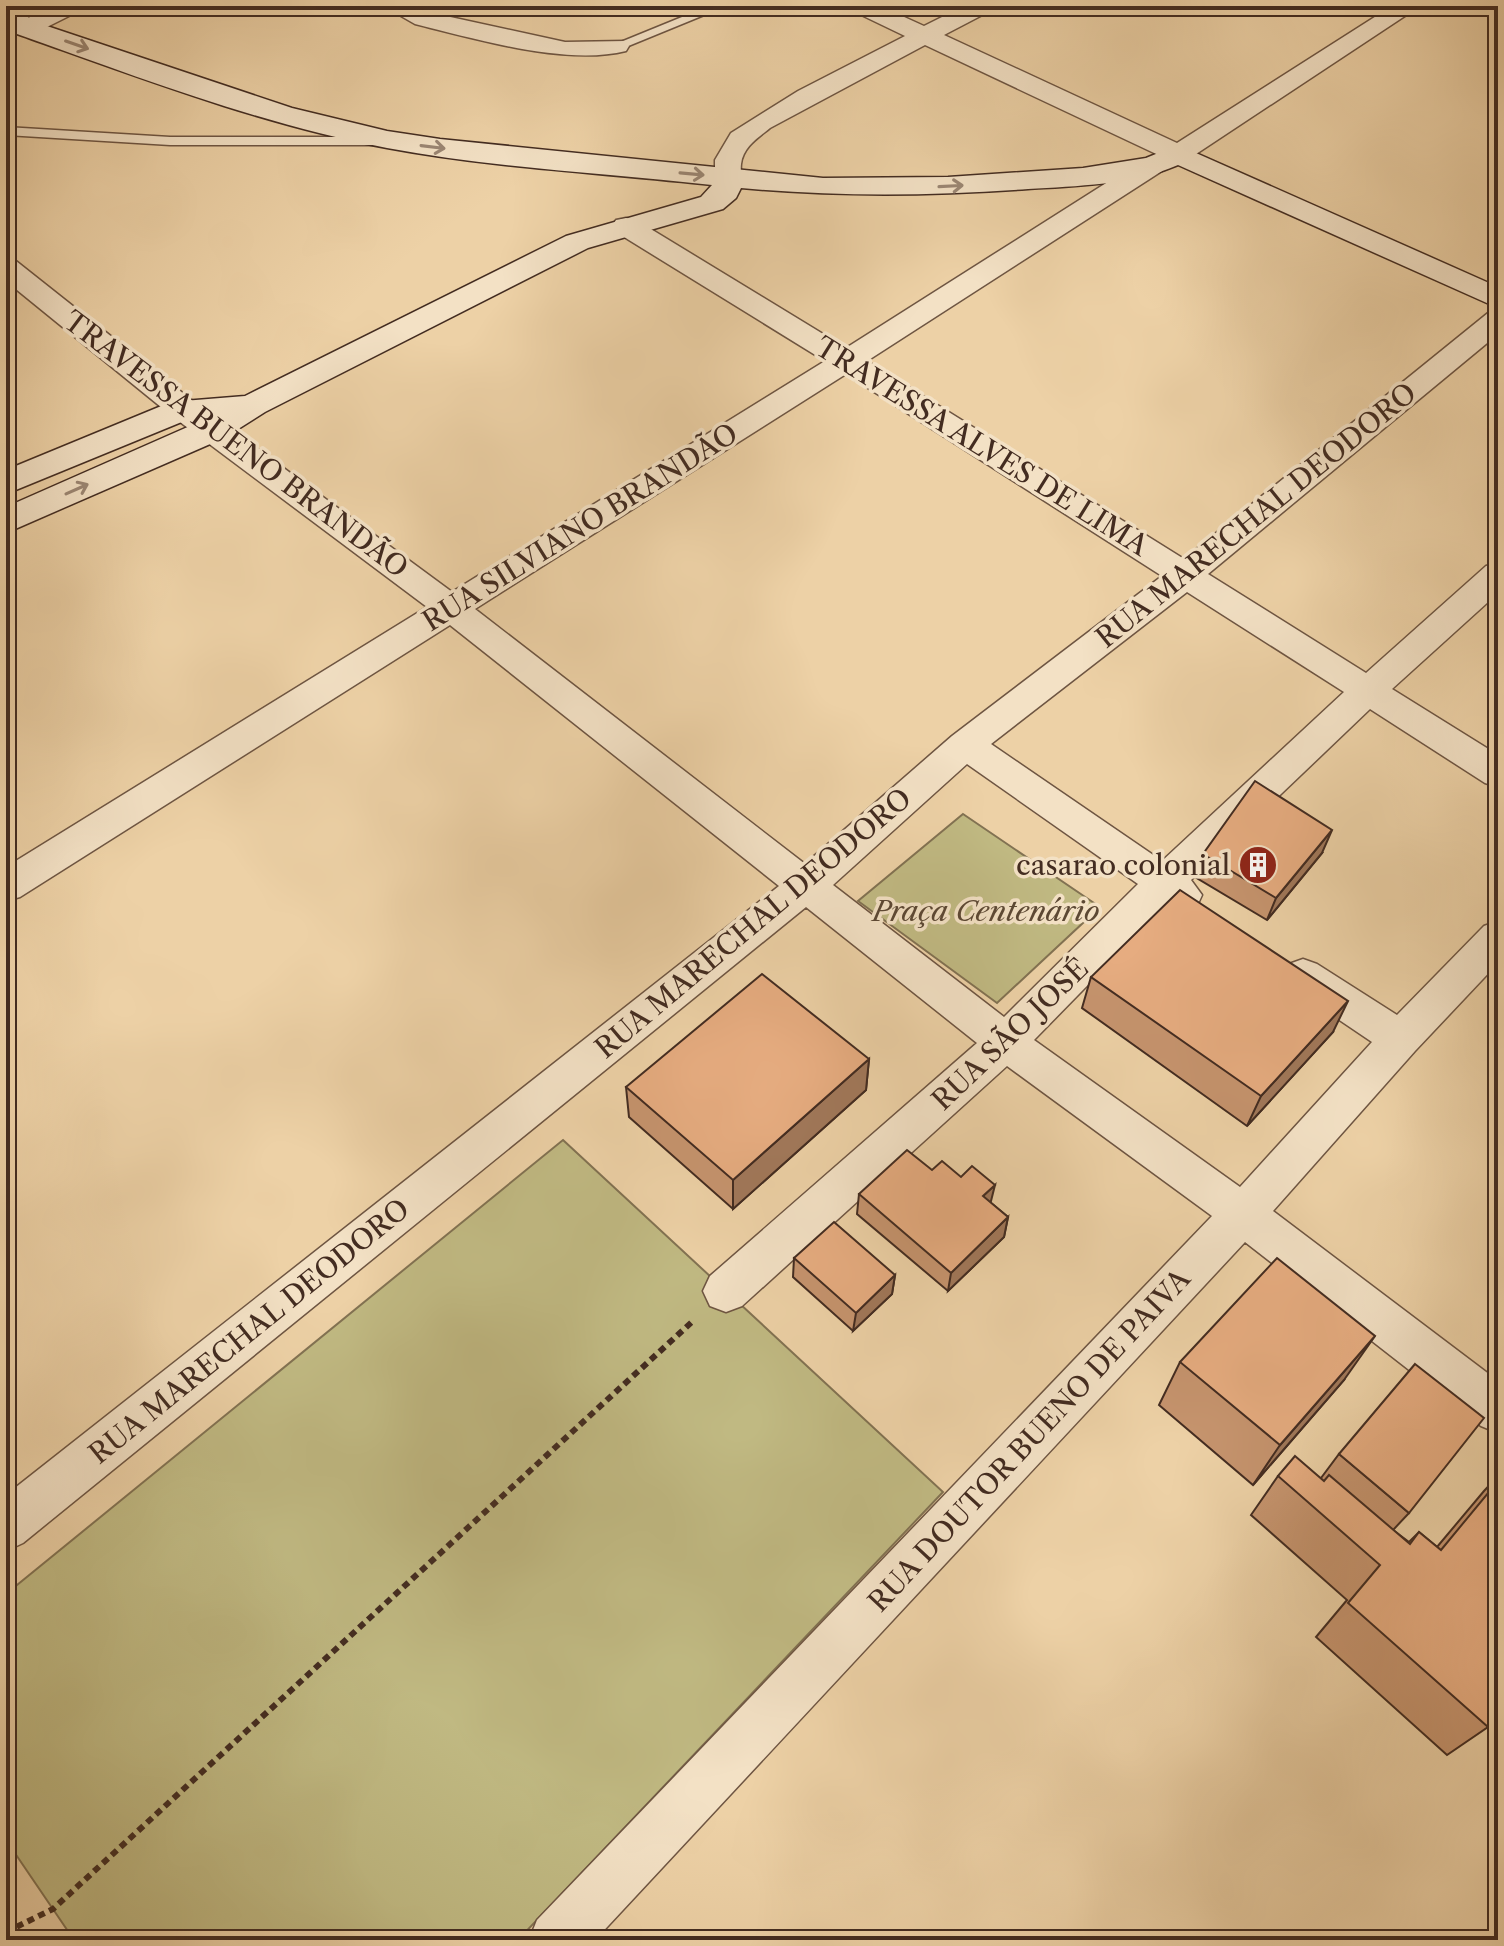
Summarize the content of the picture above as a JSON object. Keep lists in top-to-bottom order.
{
  "streets": {
    "street": [
      "TRAVESSA BUENO BRANDÃO",
      "TRAVESSA ALVES DE LIMA",
      "RUA MARECHAL DEODORO",
      "RUA SILVIANO BRANDÃO",
      "RUA SÃO JOSÉ",
      "RUA DOUTOR BUENO DE PAIVA"
    ]
  },
  "crossings": [
    ["TRAVESSA BUENO BRANDÃO", "RUA MARECHAL DEODORO"],
    ["TRAVESSA BUENO BRANDÃO", "RUA SILVIANO BRANDÃO"],
    ["TRAVESSA ALVES DE LIMA", "RUA MARECHAL DEODORO"],
    ["TRAVESSA ALVES DE LIMA", "RUA SILVIANO BRANDÃO"],
    ["TRAVESSA ALVES DE LIMA", "RUA SÃO JOSÉ"]
  ],
  "parks": ["Praça Centenário"],
  "places": {
    "building": ["casarao colonial"]
  }
}
